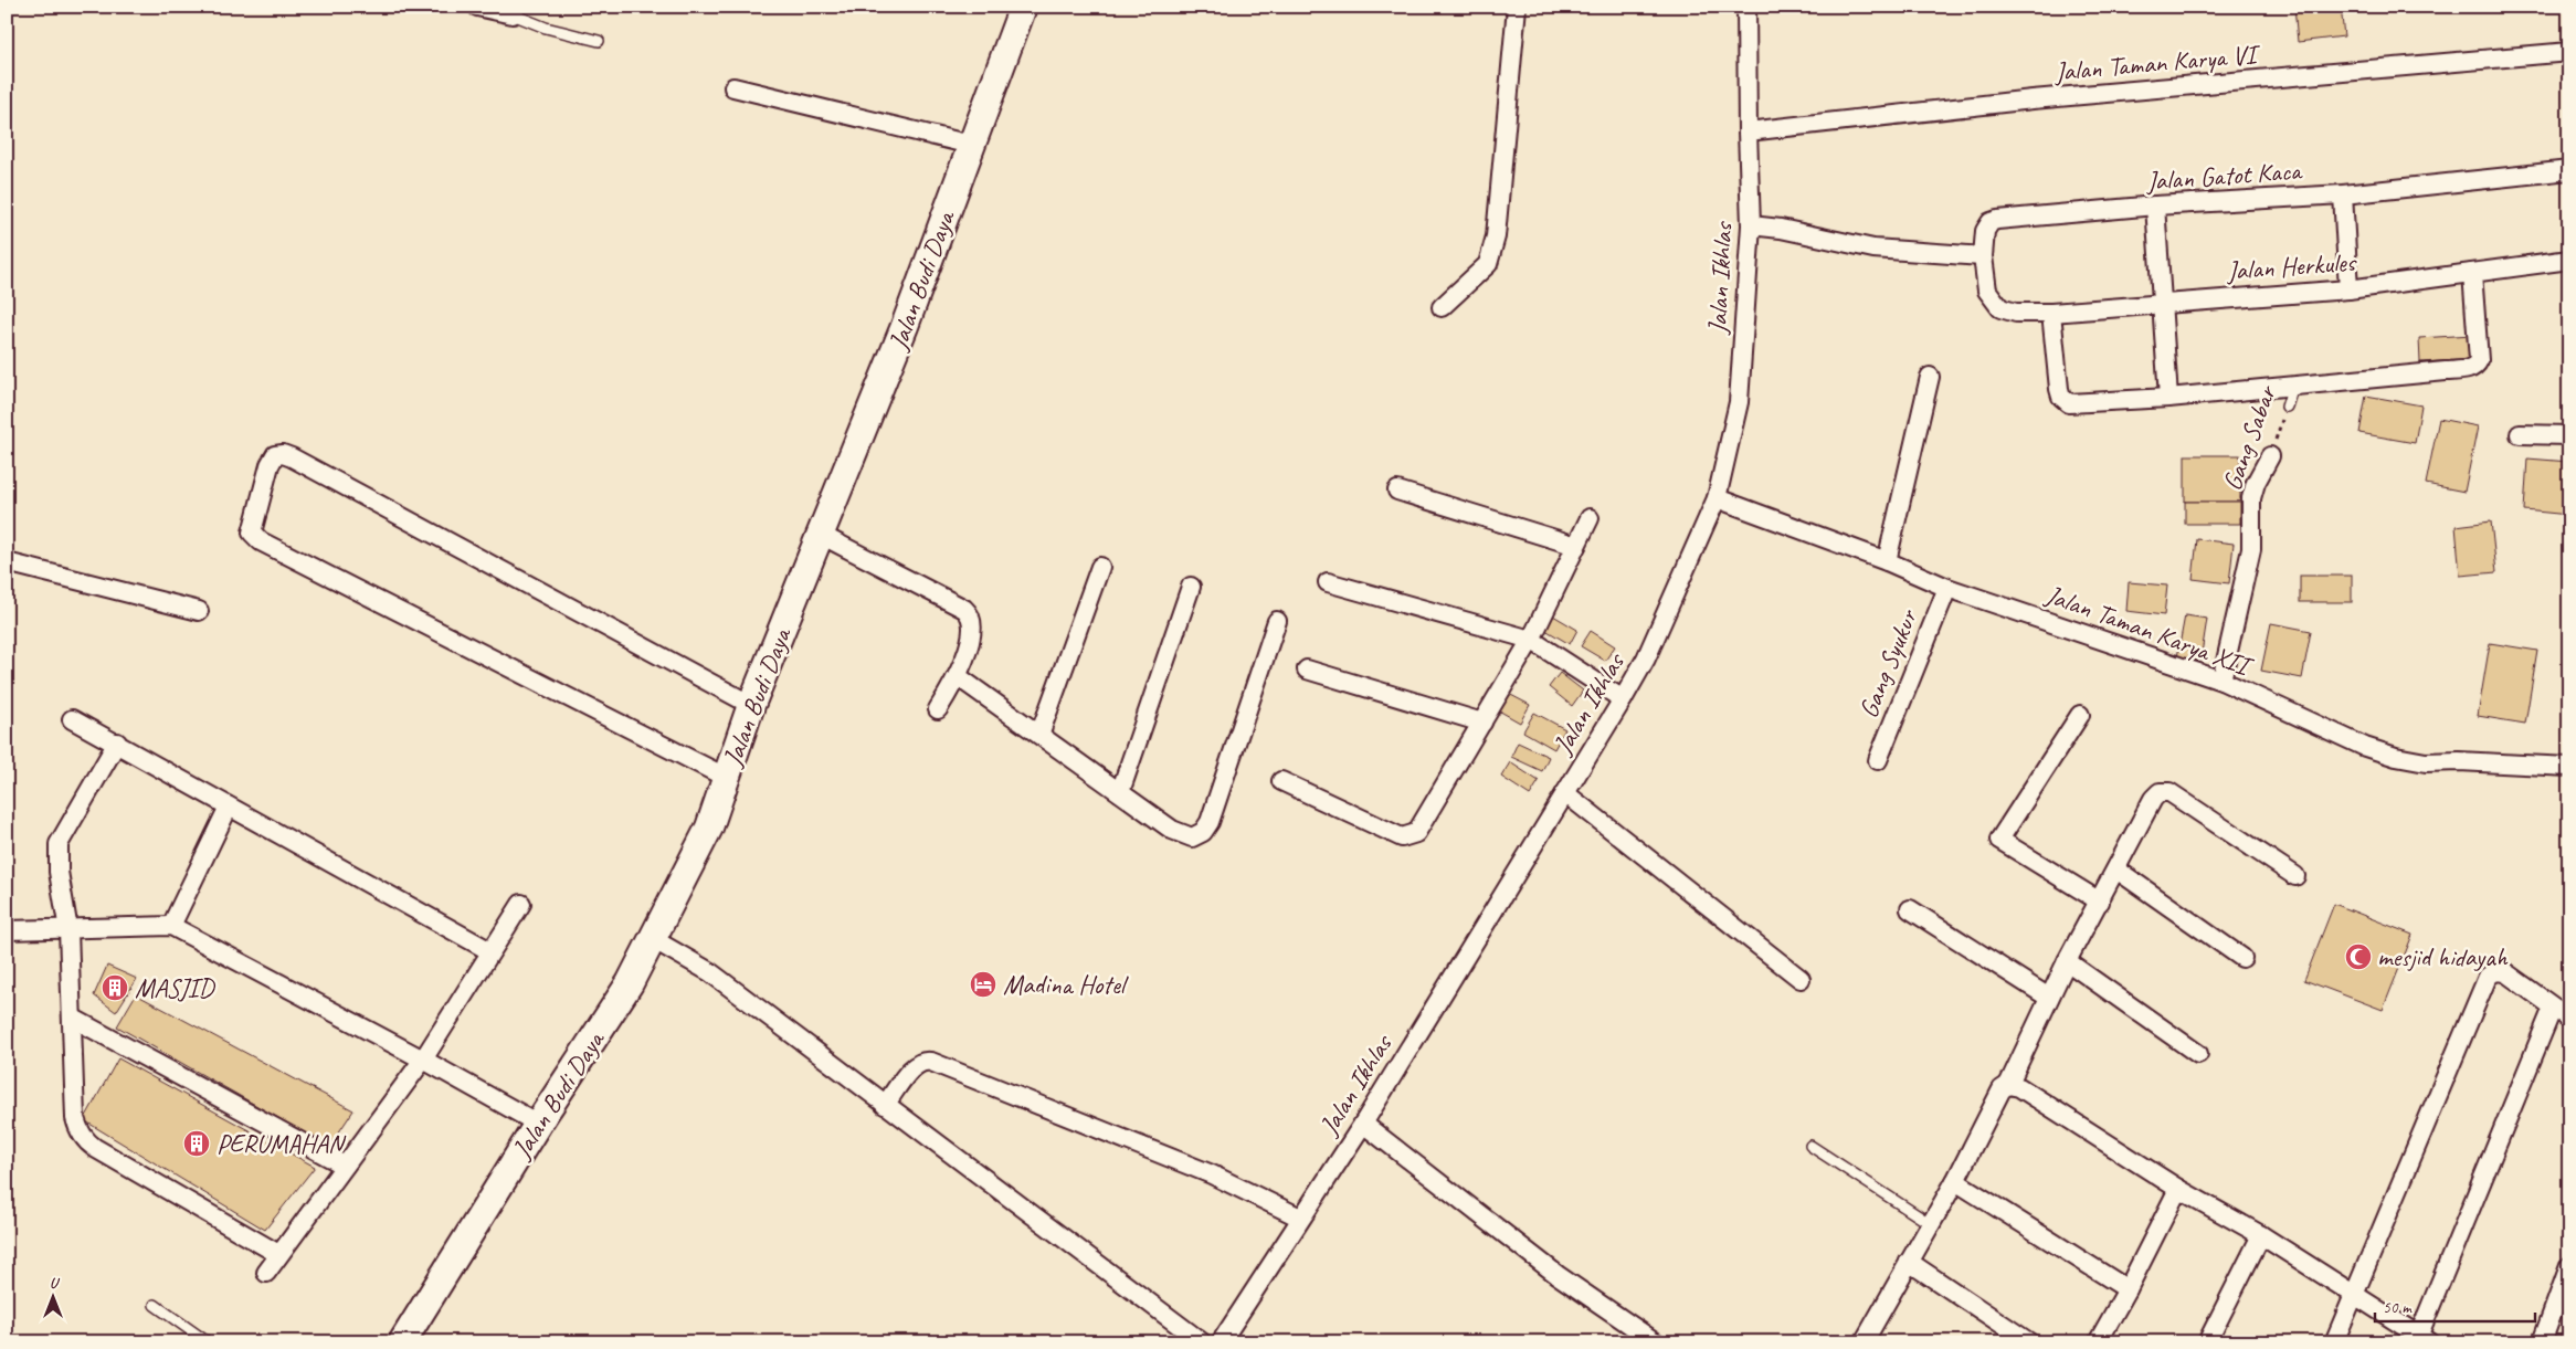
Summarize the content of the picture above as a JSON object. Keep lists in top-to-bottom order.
{
  "streets": {
    "street": [
      "Jalan Taman Karya VI",
      "Jalan Gatot Kaca",
      "Jalan Herkules",
      "Jalan Ikhlas",
      "Jalan Budi Daya",
      "Gang Sabar",
      "Jalan Taman Karya XII",
      "Gang Syukur"
    ]
  },
  "crossings": [
    ["Jalan Taman Karya VI", "Jalan Ikhlas"],
    ["Jalan Gatot Kaca", "Jalan Herkules"],
    ["Jalan Herkules", "Gang Sabar"],
    ["Jalan Ikhlas", "Jalan Taman Karya XII"],
    ["Gang Sabar", "Jalan Taman Karya XII"],
    ["Jalan Taman Karya XII", "Gang Syukur"]
  ],
  "places": {
    "mosque": ["mesjid hidayah"],
    "hotel": ["Madina Hotel"],
    "building": ["MASJID", "PERUMAHAN"]
  },
  "scale_bar": "50 m",
  "north": "top"
}
